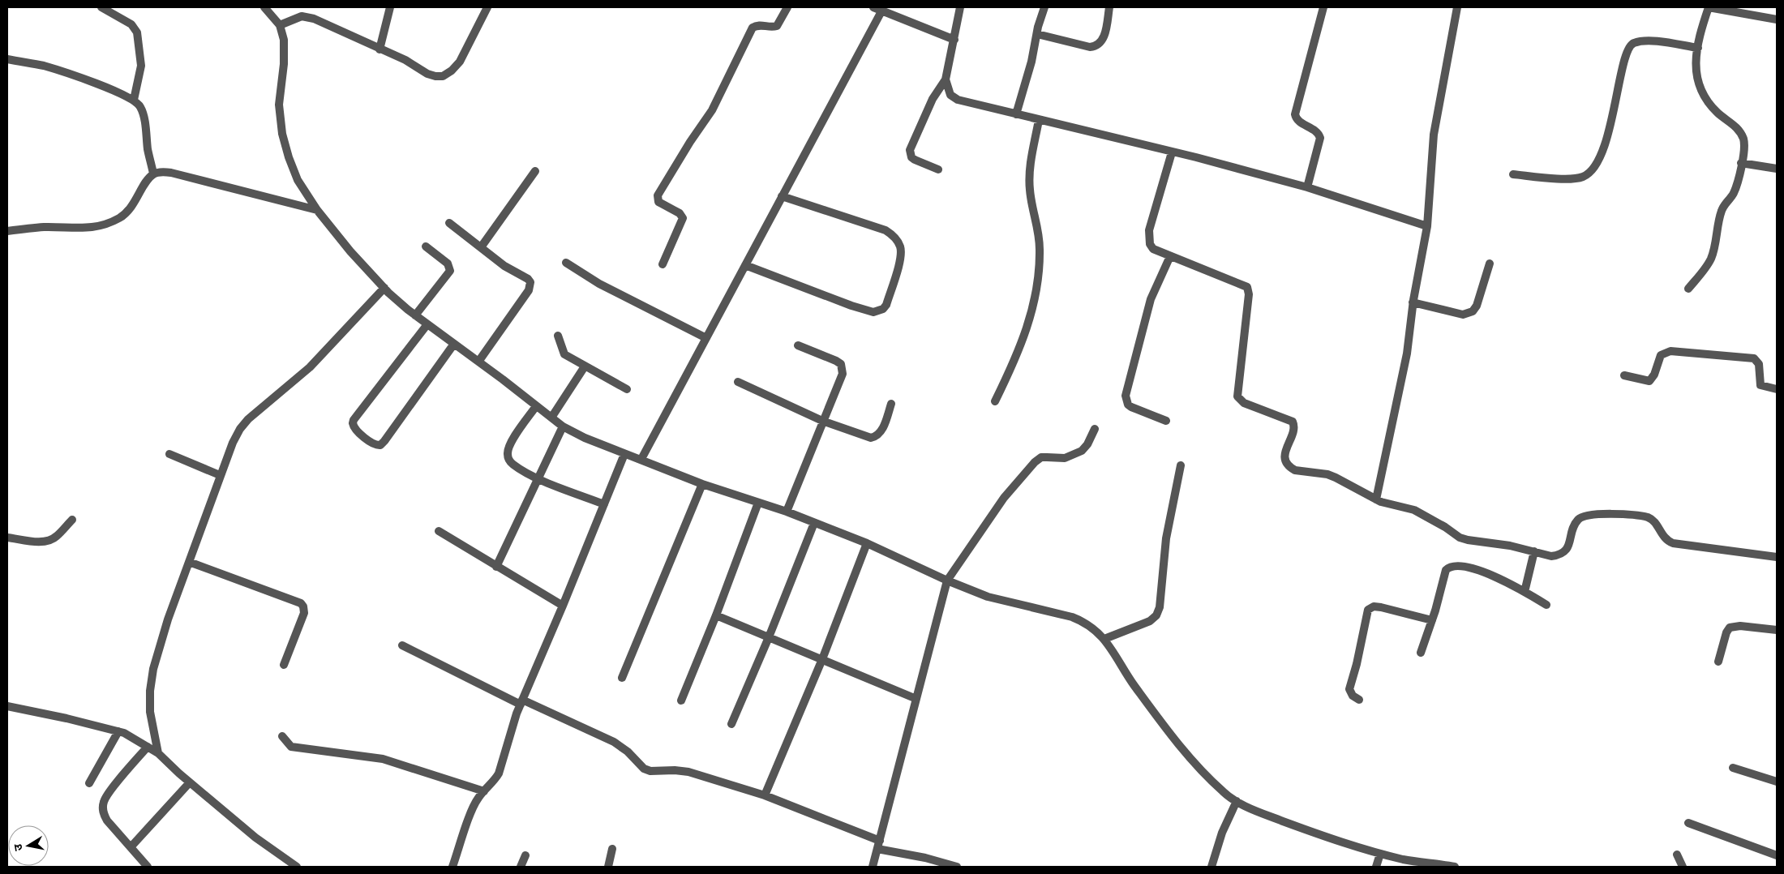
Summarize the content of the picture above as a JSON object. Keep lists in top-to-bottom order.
{
  "north": "left"
}
